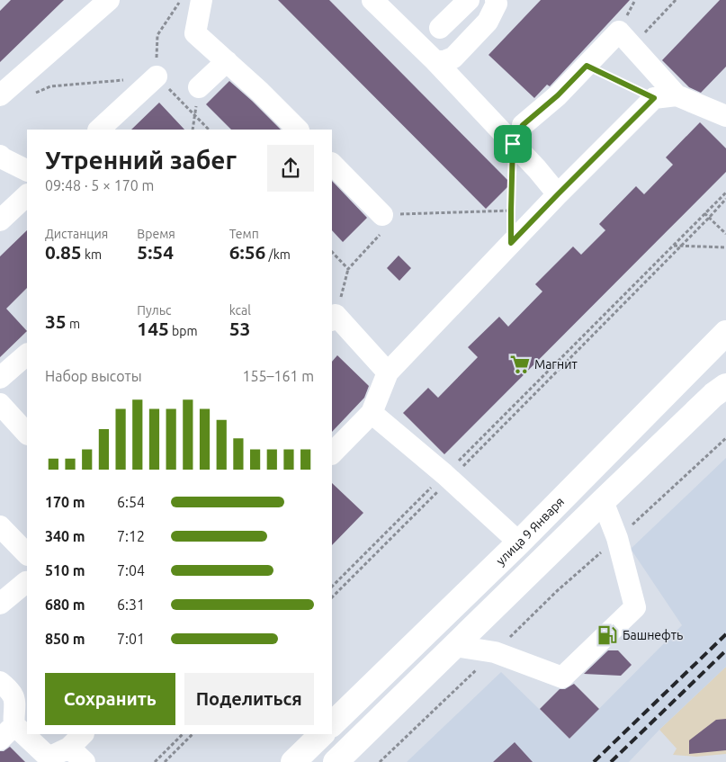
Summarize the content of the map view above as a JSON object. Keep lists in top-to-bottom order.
{
  "streets": {
    "main road": ["улица 9 Января"]
  },
  "places": {
    "supermarket": ["Магнит"],
    "fuel station": ["Башнефть"]
  },
  "page": {
    "heading": ["Утренний забег", "09:48 · 5 × 170 m"],
    "stats": [
      ["Дистанция", "0.85 km"],
      ["Время", "5:54"],
      ["Темп", "6:56 /km"],
      ["35 m"],
      ["Пульс", "145 bpm"],
      ["kcal", "53"]
    ],
    "chart": ["Набор высоты", "155–161 m"],
    "list": [
      {
        "name": "170 m",
        "note": "6:54"
      },
      {
        "name": "340 m",
        "note": "7:12"
      },
      {
        "name": "510 m",
        "note": "7:04"
      },
      {
        "name": "680 m",
        "note": "6:31"
      },
      {
        "name": "850 m",
        "note": "7:01"
      }
    ],
    "buttons": ["Сохранить", "Поделиться"]
  }
}
